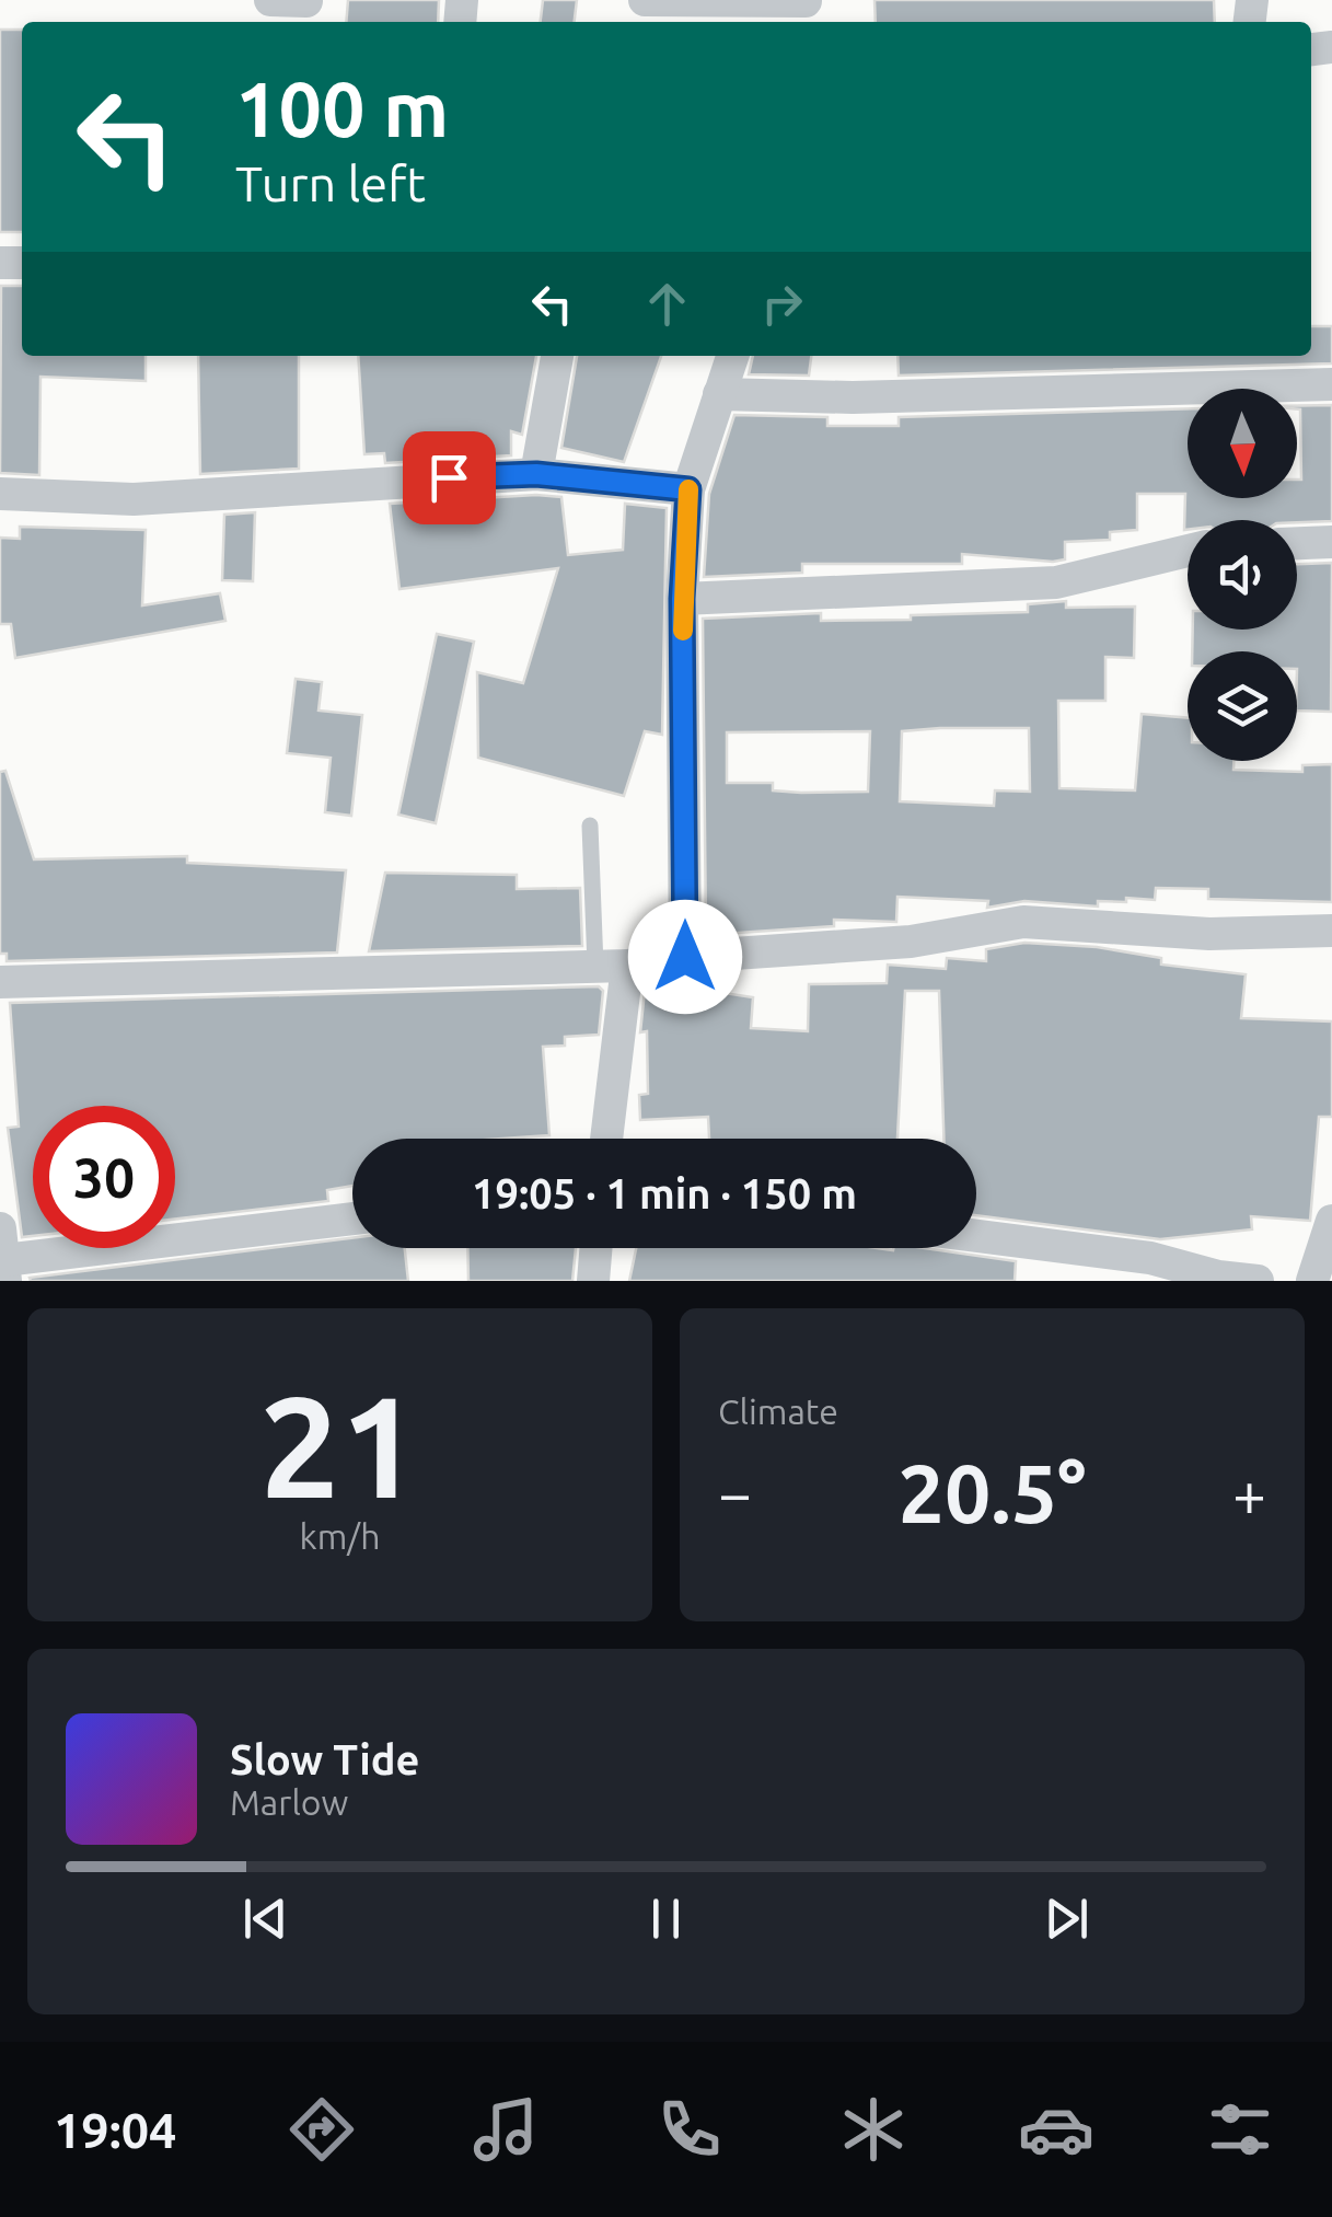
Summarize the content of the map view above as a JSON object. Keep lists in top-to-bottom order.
{
  "north": "bottom",
  "page": {
    "turn": ["100 m", "Turn left"],
    "limit": "30",
    "trip": "19:05 · 1 min · 150 m",
    "tile": [
      ["21", "km/h"],
      "Climate"
    ],
    "heat": ["−", "20.5°", "+"],
    "song": ["Slow Tide", "Marlow"],
    "tabs": "19:04"
  }
}
